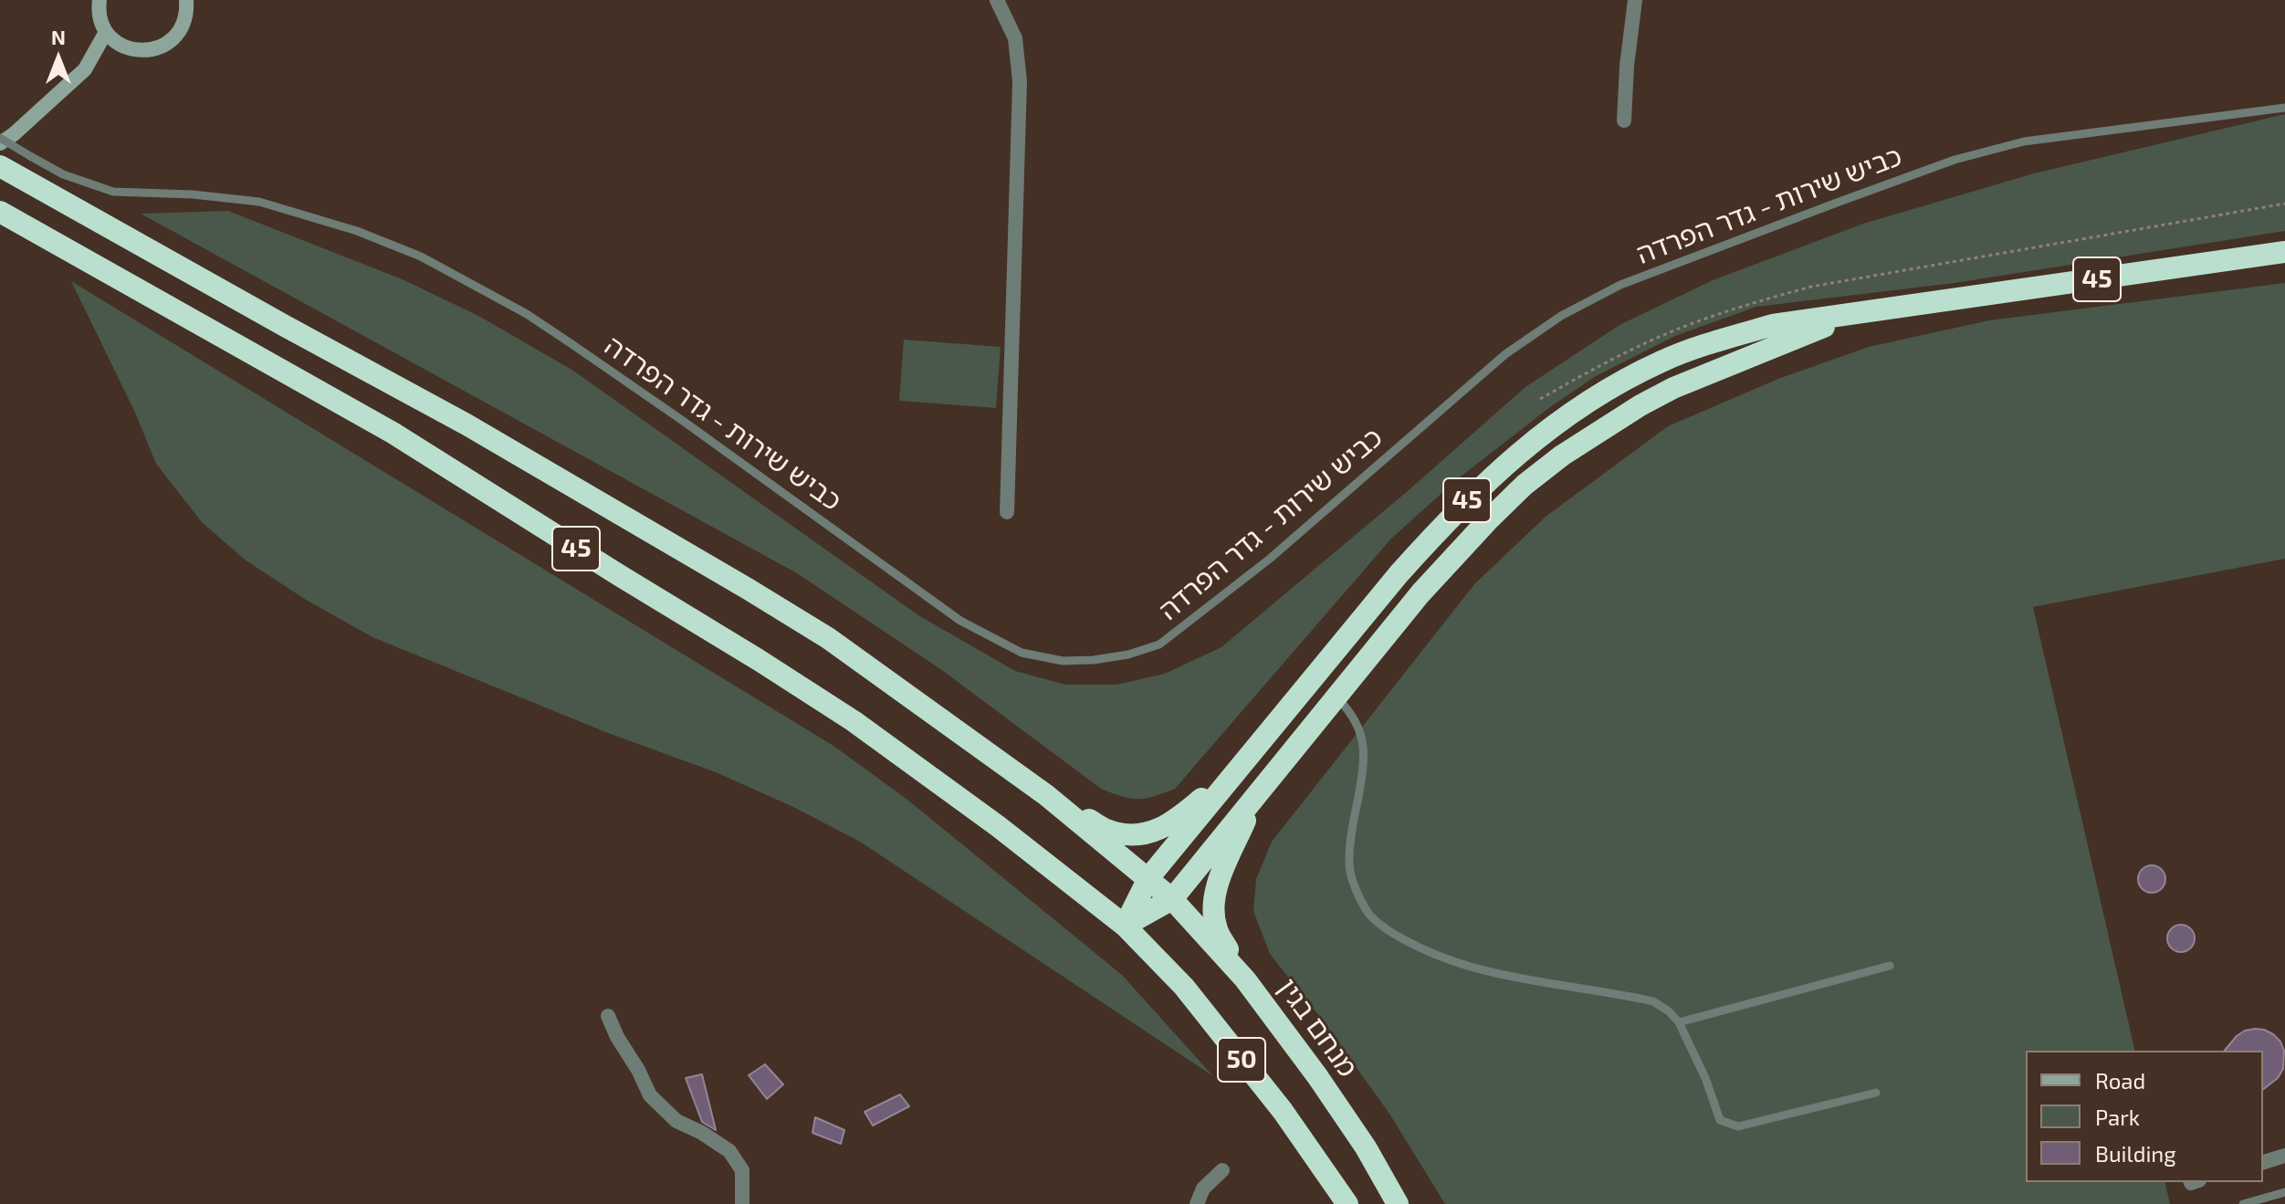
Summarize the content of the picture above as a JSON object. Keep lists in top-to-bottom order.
{
  "streets": {
    "highway": ["45", "מנחם בגין", "50"],
    "lane": ["כביש שירות - גדר הפרדה"]
  },
  "crossings": [
    ["45", "מנחם בגין"],
    ["45", "50"]
  ],
  "legend": ["Road", "Park", "Building"],
  "north": "top"
}
